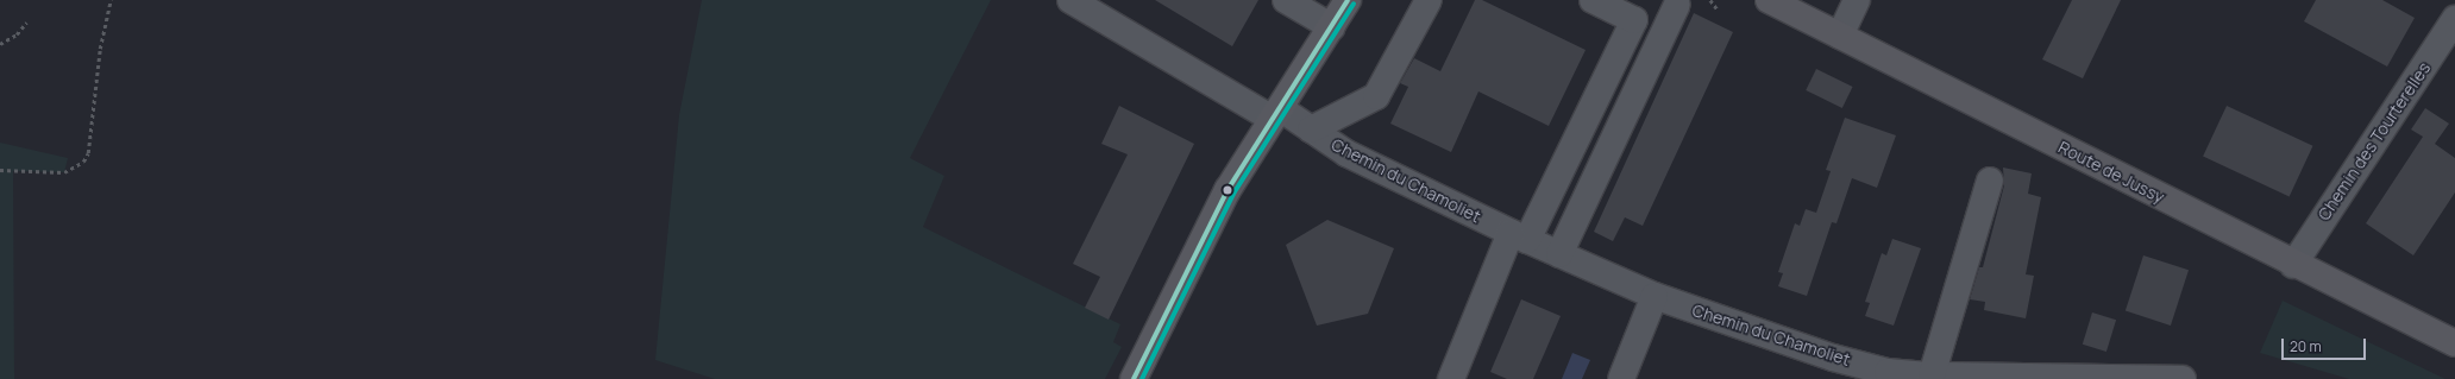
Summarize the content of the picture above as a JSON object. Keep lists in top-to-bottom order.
{
  "streets": {
    "main road": ["Route de Jussy"],
    "street": ["Chemin des Tourterelles", "Chemin du Chamoliet"]
  },
  "crossings": [
    ["Chemin des Tourterelles", "Route de Jussy"]
  ],
  "scale_bar": "20 m"
}
